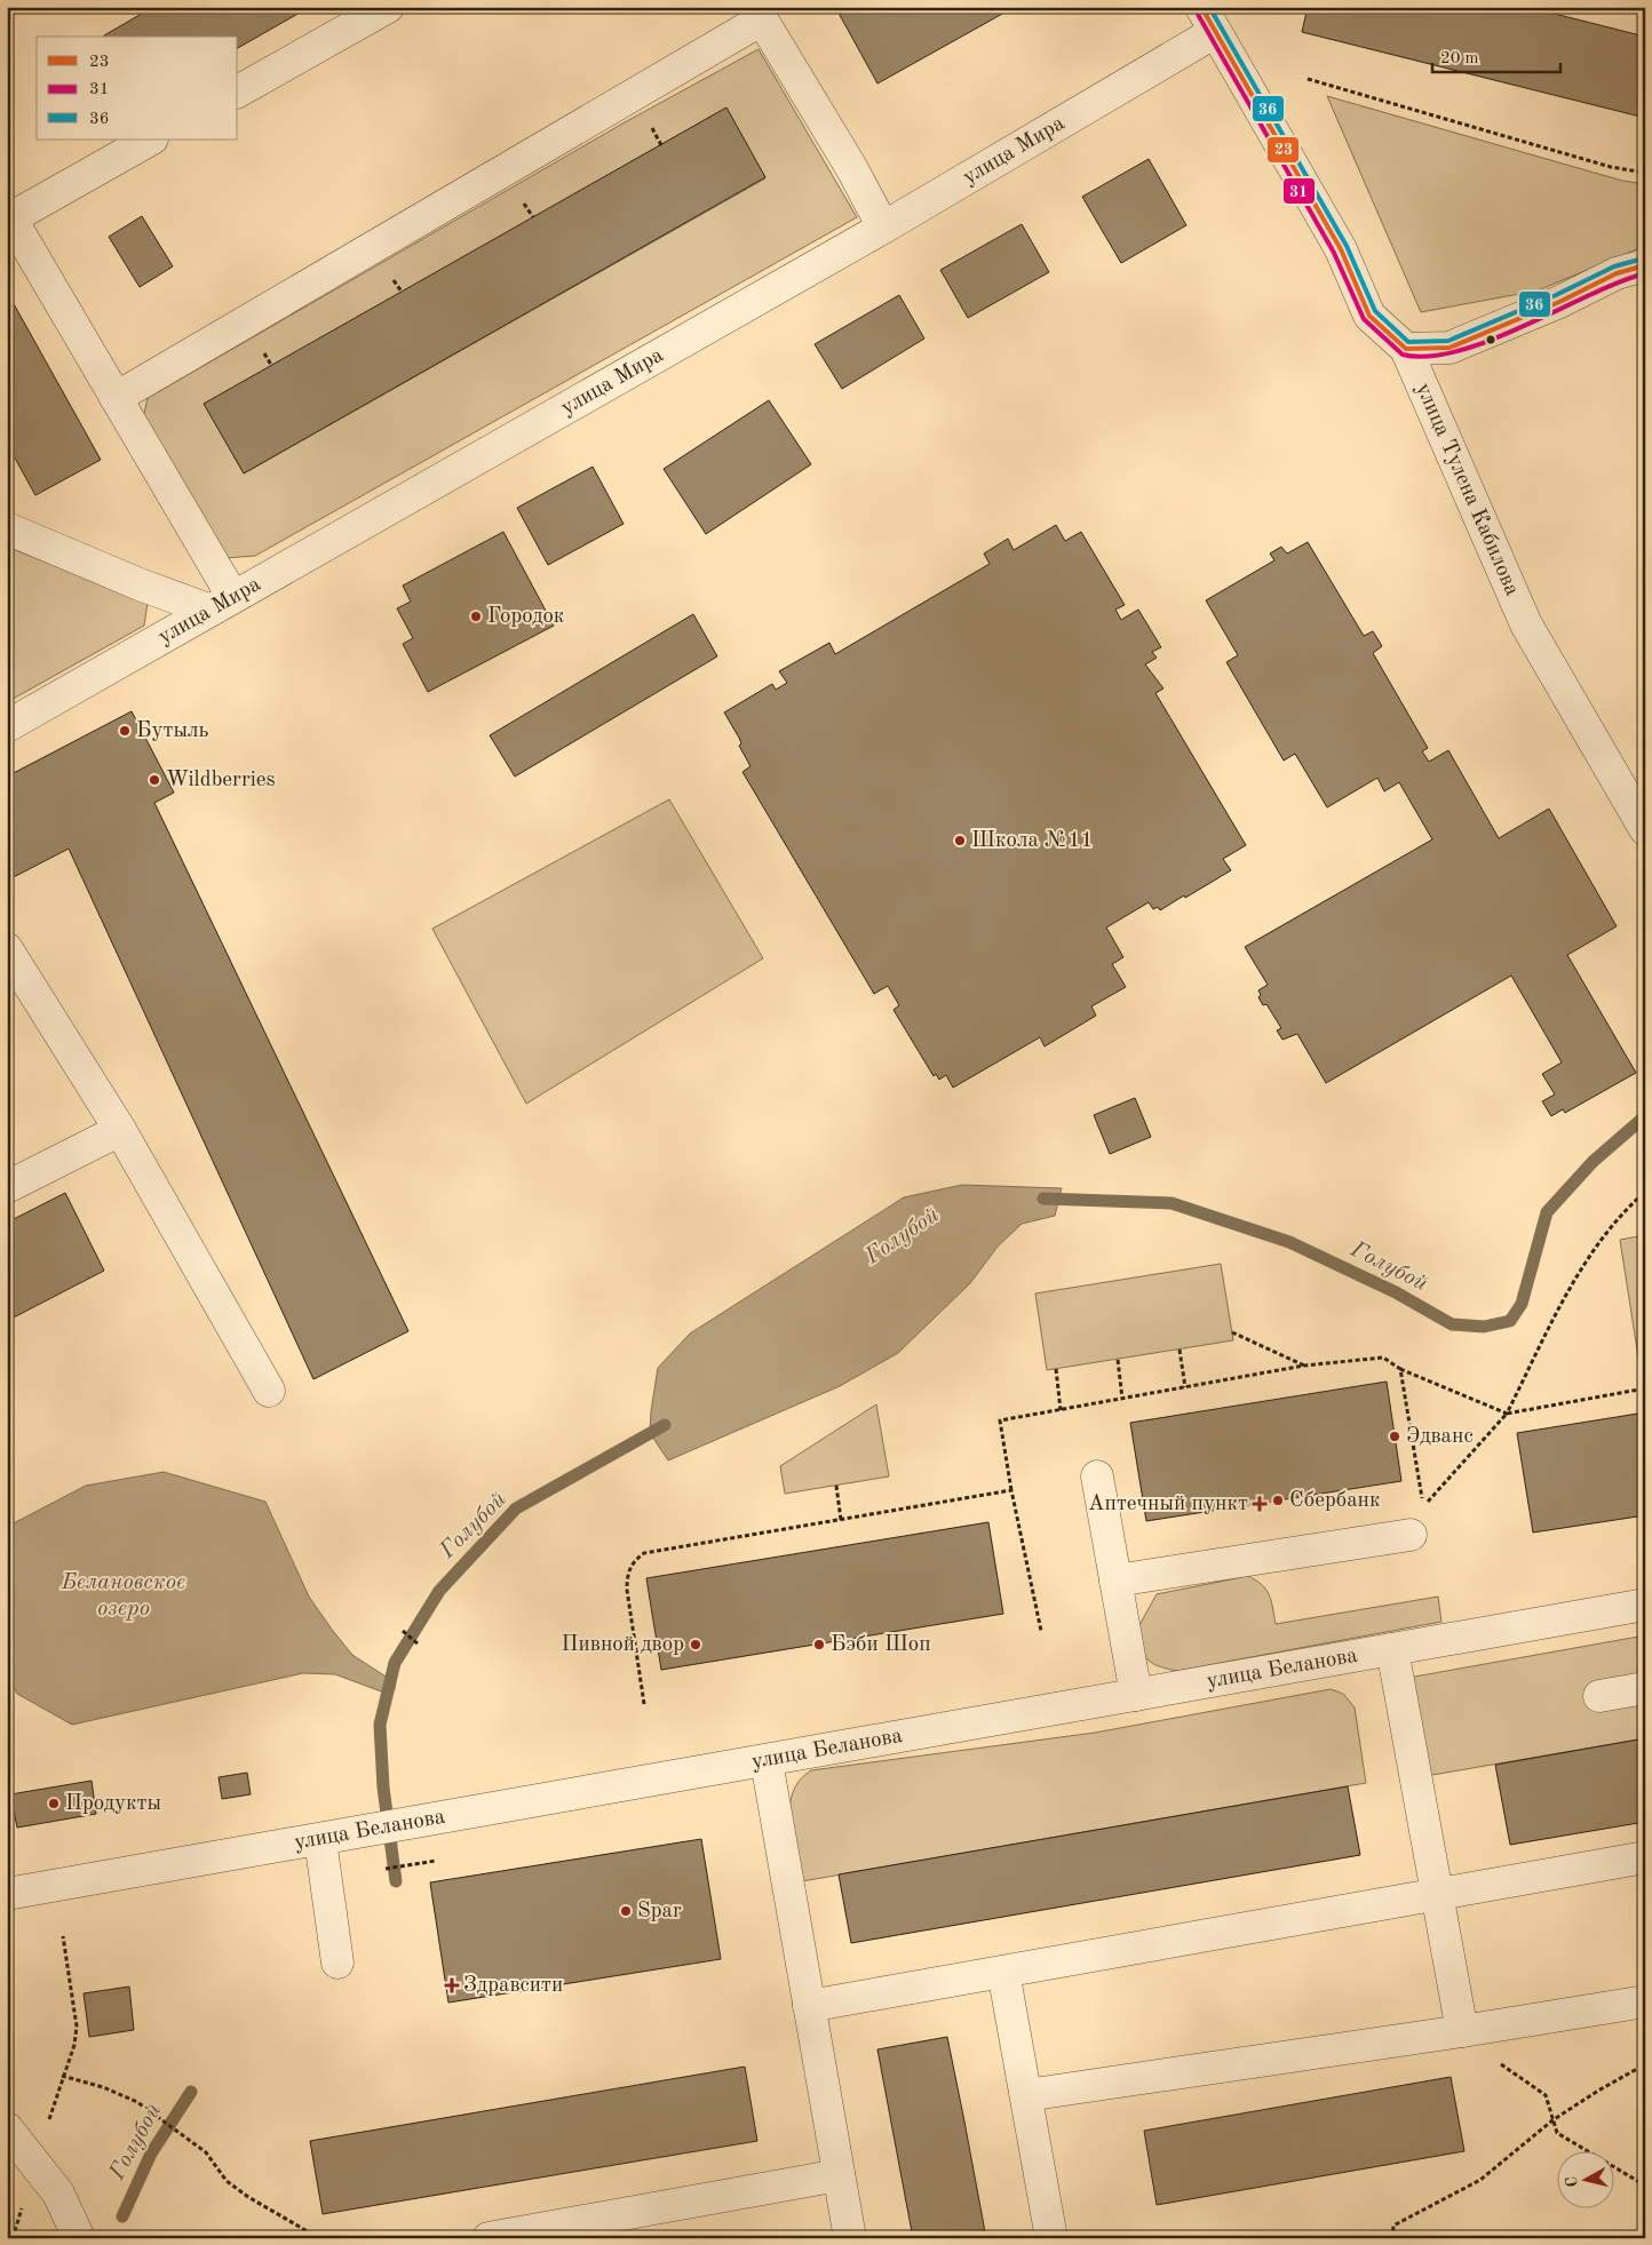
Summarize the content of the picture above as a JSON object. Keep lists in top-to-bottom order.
{
  "streets": {
    "street": ["улица Мира", "улица Тулена Кабилова", "улица Беланова"]
  },
  "crossings": [
    ["улица Мира", "улица Тулена Кабилова"]
  ],
  "water": ["Голубой", "Белановское озеро"],
  "places": {
    "other": [
      "Городок",
      "Бутыль",
      "Wildberries",
      "Школа №11",
      "Эдванс",
      "Сбербанк",
      "Пивной двор",
      "Бэби Шоп",
      "Продукты",
      "Spar"
    ],
    "health": ["Аптечный пункт", "Здравсити"]
  },
  "lines": ["transit line 23", "transit line 36", "transit line 31"],
  "legend": ["23", "31", "36"],
  "scale_bar": "20 m",
  "north": "left"
}
